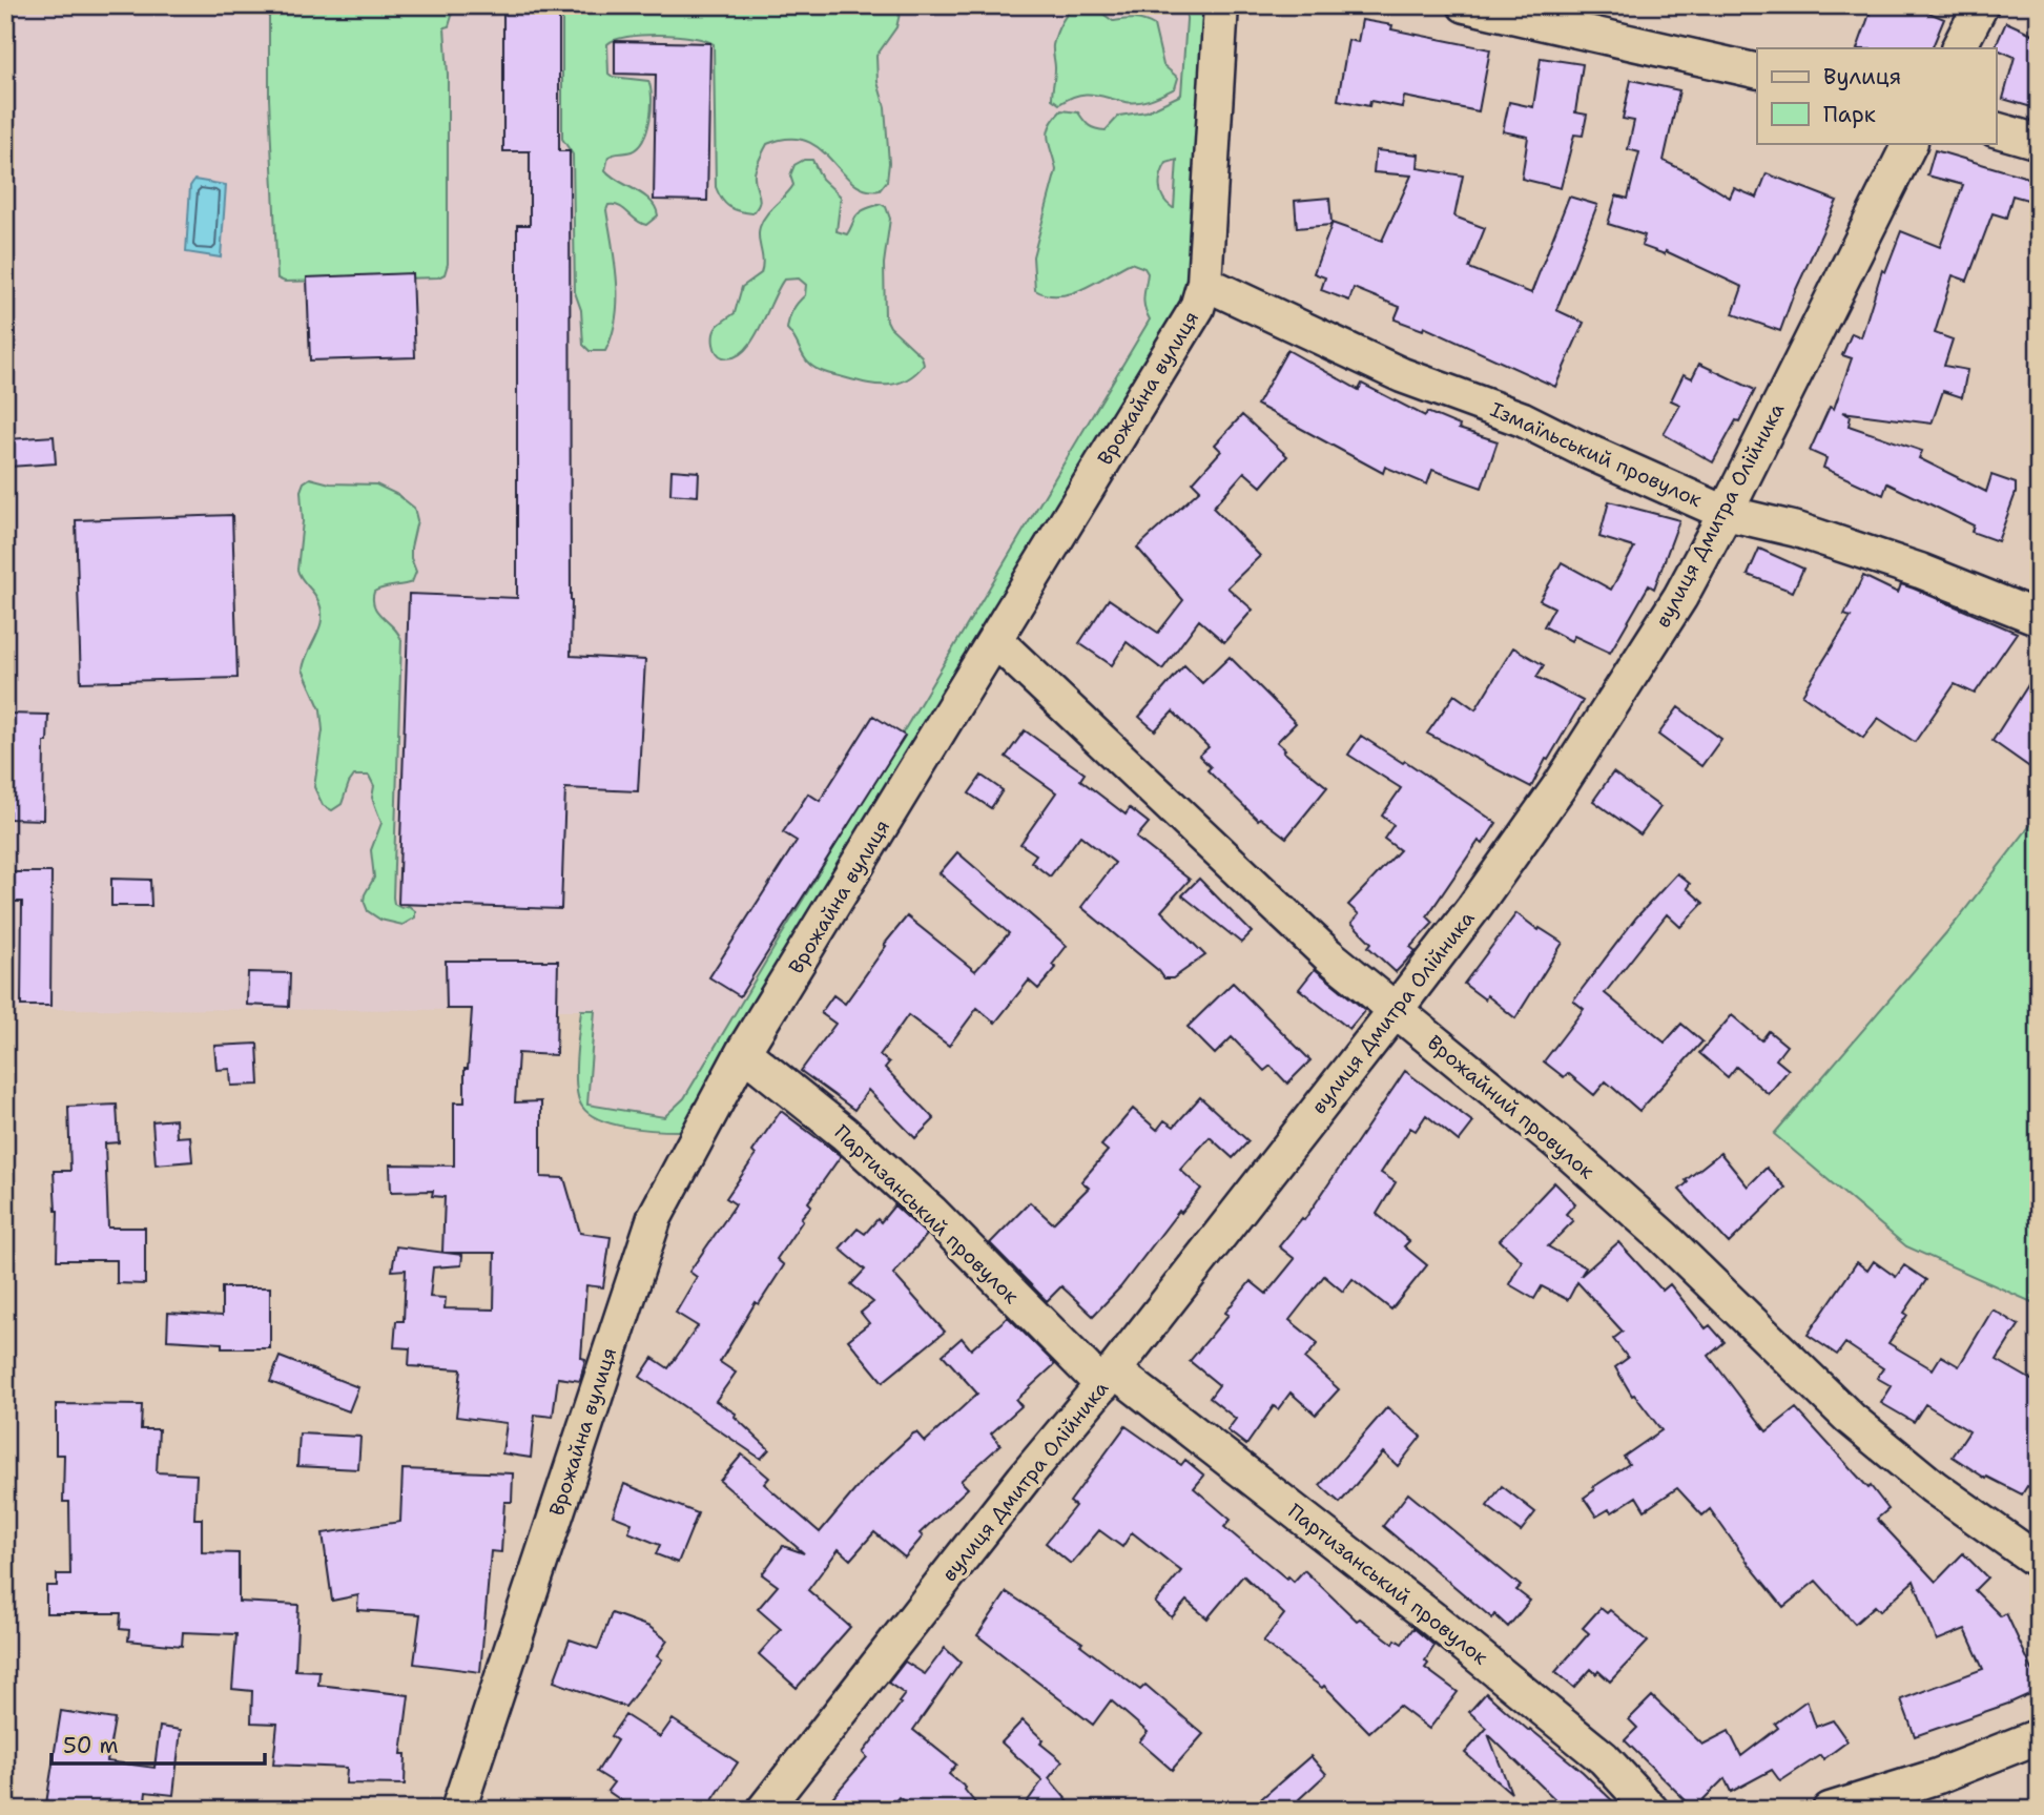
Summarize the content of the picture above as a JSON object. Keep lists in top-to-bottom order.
{
  "streets": {
    "street": [
      "Врожайна вулиця",
      "Ізмаїльський провулок",
      "вулиця Дмитра Олійника",
      "Врожайний провулок",
      "Партизанський провулок"
    ]
  },
  "crossings": [
    ["Врожайна вулиця", "Ізмаїльський провулок"],
    ["Врожайна вулиця", "Врожайний провулок"],
    ["Врожайна вулиця", "Партизанський провулок"],
    ["Ізмаїльський провулок", "вулиця Дмитра Олійника"],
    ["вулиця Дмитра Олійника", "Врожайний провулок"],
    ["вулиця Дмитра Олійника", "Партизанський провулок"]
  ],
  "legend": ["Вулиця", "Парк"],
  "scale_bar": "50 m"
}
